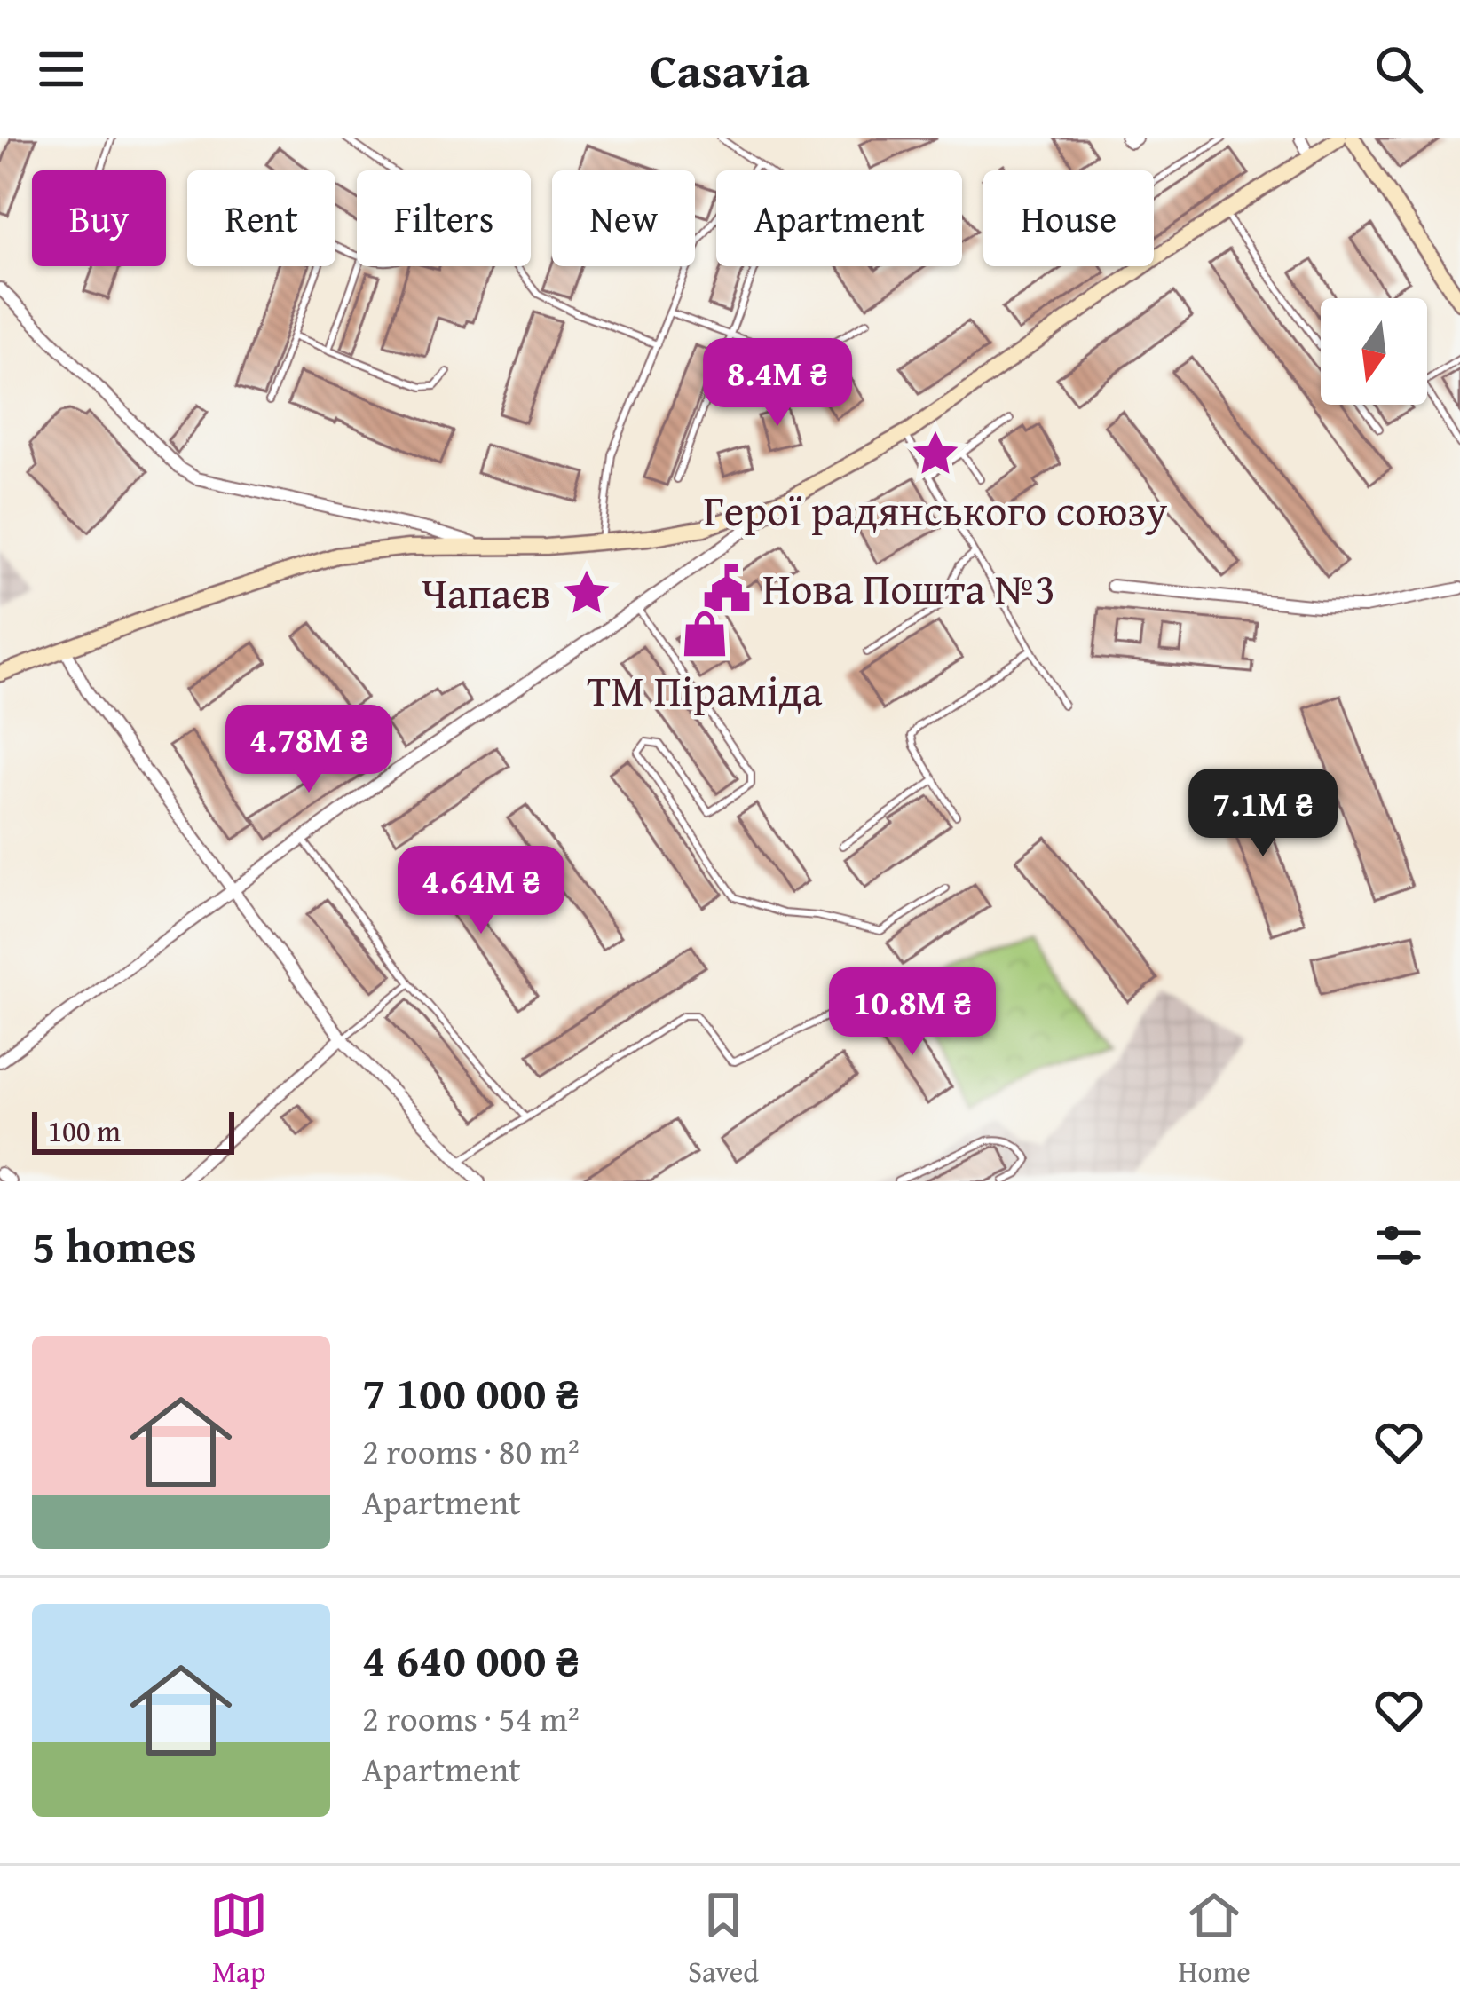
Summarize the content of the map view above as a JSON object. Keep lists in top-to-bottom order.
{
  "places": {
    "place": ["Герої радянського союзу", "Чапаєв"],
    "public building": ["Нова Пошта №3"],
    "shop": ["ТМ Піраміда"]
  },
  "scale_bar": "100 m",
  "north": "bottom",
  "page": {
    "header": "Casavia",
    "chip": [
      "Buy",
      "Rent",
      "Filters",
      "New",
      "Apartment",
      "House"
    ],
    "price": [
      "8.4M ₴",
      "4.78M ₴",
      "7.1M ₴",
      "4.64M ₴",
      "10.8M ₴"
    ],
    "scale": "100 m",
    "heading": "5 homes",
    "list": [
      {
        "name": "7 100 000 ₴",
        "note": "2 rooms · 80 m² · Apartment"
      },
      {
        "name": "4 640 000 ₴",
        "note": "2 rooms · 54 m² · Apartment"
      }
    ],
    "tabs": ["Map", "Saved", "Home"]
  }
}
